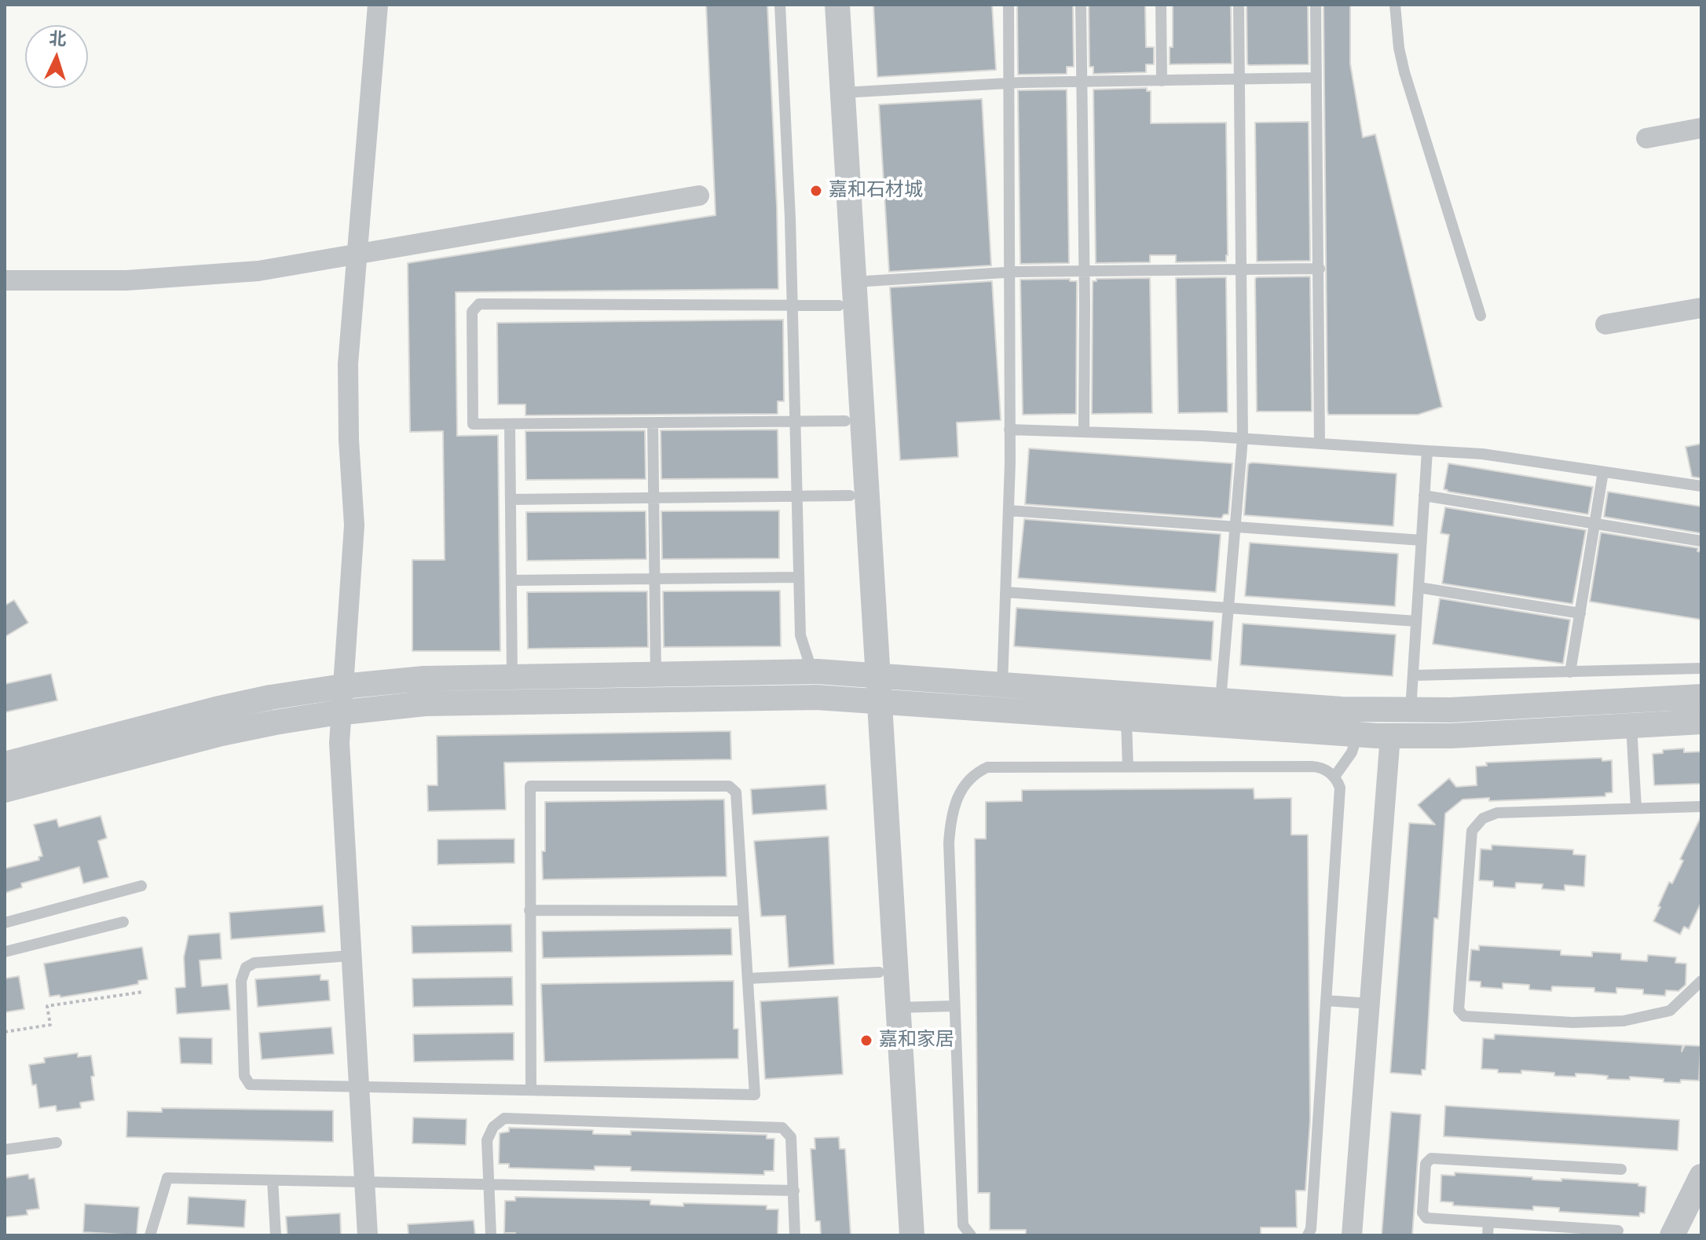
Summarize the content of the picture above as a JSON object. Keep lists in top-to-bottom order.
{
  "places": ["嘉和石材城", "嘉和家居"],
  "north": "top"
}
